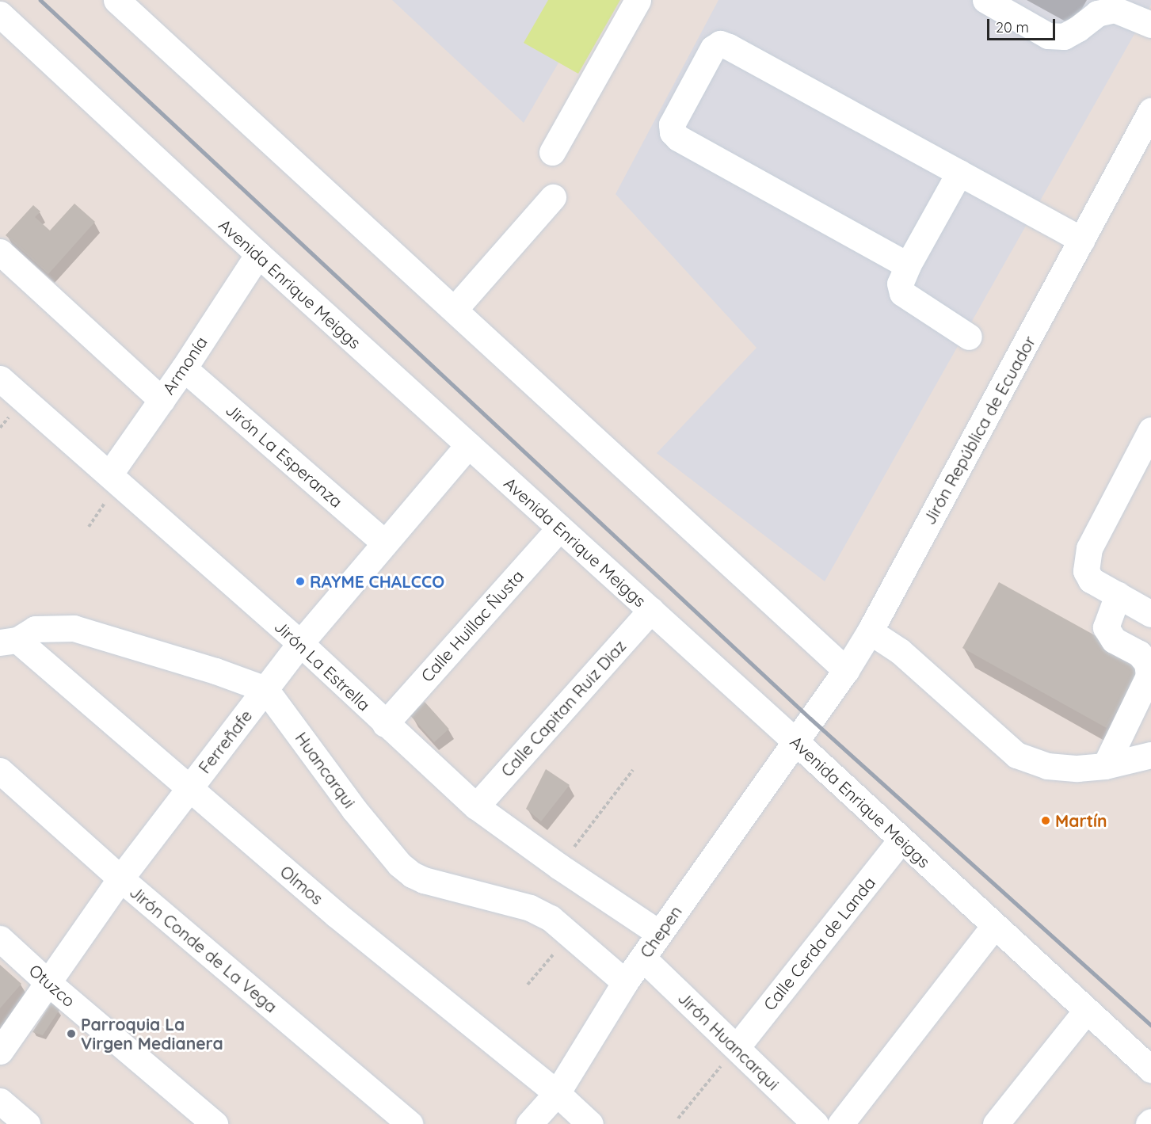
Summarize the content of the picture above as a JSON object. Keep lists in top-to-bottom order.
{
  "streets": {
    "street": [
      "Avenida Enrique Meiggs",
      "Armonía",
      "Jirón República de Ecuador",
      "Jirón La Esperanza",
      "Calle Huillac Ñusta",
      "Jirón La Estrella",
      "Calle Capitan Ruiz Diaz",
      "Ferreñafe",
      "Huancarqui",
      "Olmos",
      "Chepen",
      "Calle Cerda de Landa",
      "Jirón Conde de La Vega",
      "Otuzco",
      "Jirón Huancarqui"
    ]
  },
  "crossings": [
    ["Avenida Enrique Meiggs", "Armonía"],
    ["Avenida Enrique Meiggs", "Jirón República de Ecuador"],
    ["Avenida Enrique Meiggs", "Calle Huillac Ñusta"],
    ["Avenida Enrique Meiggs", "Calle Capitan Ruiz Diaz"],
    ["Avenida Enrique Meiggs", "Ferreñafe"],
    ["Avenida Enrique Meiggs", "Chepen"],
    ["Avenida Enrique Meiggs", "Calle Cerda de Landa"],
    ["Armonía", "Jirón La Esperanza"],
    ["Armonía", "Jirón La Estrella"],
    ["Jirón República de Ecuador", "Chepen"],
    ["Jirón La Esperanza", "Ferreñafe"],
    ["Calle Huillac Ñusta", "Jirón La Estrella"],
    ["Jirón La Estrella", "Calle Capitan Ruiz Diaz"],
    ["Jirón La Estrella", "Ferreñafe"],
    ["Jirón La Estrella", "Chepen"],
    ["Ferreñafe", "Huancarqui"],
    ["Ferreñafe", "Olmos"],
    ["Ferreñafe", "Jirón Conde de La Vega"],
    ["Ferreñafe", "Otuzco"],
    ["Huancarqui", "Chepen"],
    ["Olmos", "Chepen"],
    ["Chepen", "Jirón Huancarqui"],
    ["Calle Cerda de Landa", "Jirón Huancarqui"]
  ],
  "places": ["RAYME CHALCCO", "Martín", "Parroquia La Virgen Medianera"],
  "scale_bar": "20 m"
}
